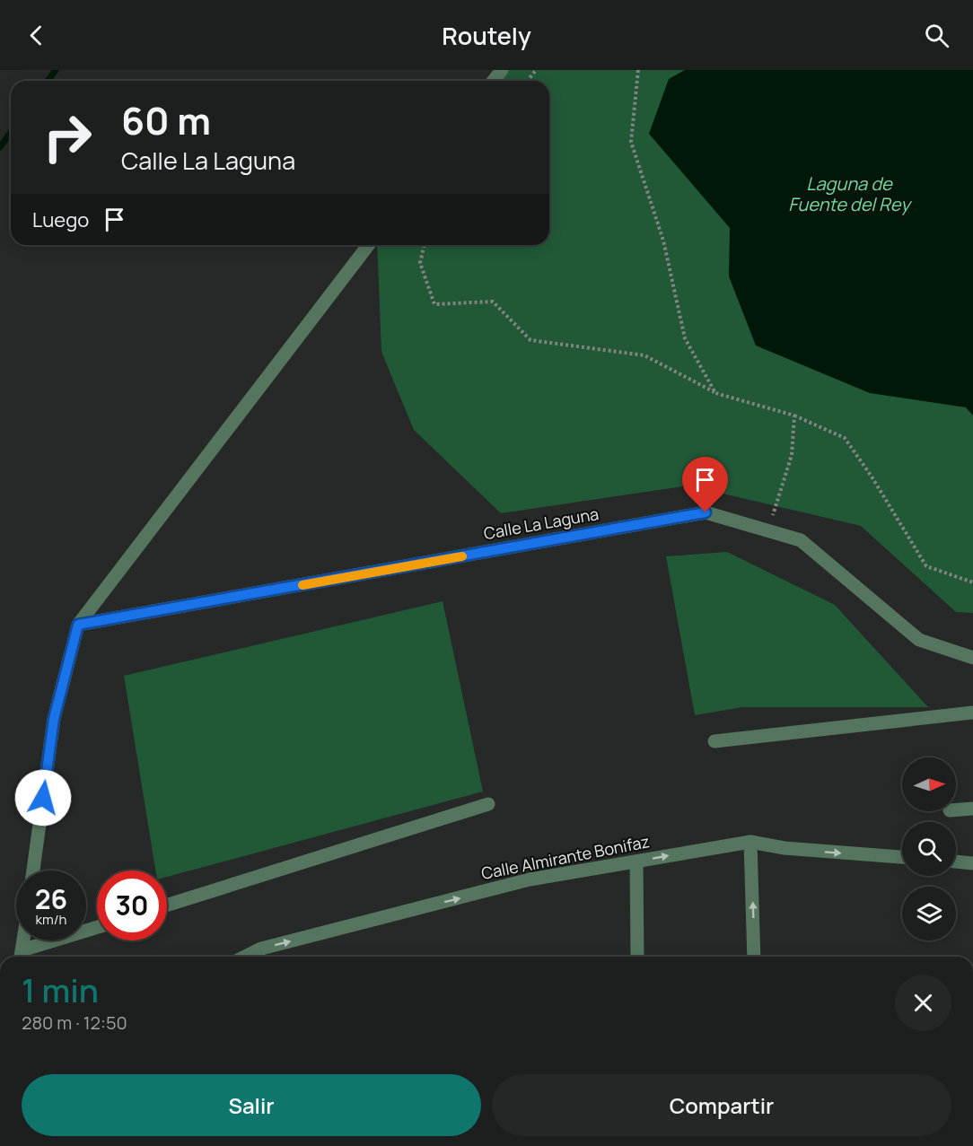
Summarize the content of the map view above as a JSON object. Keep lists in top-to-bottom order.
{
  "streets": {
    "street": ["Calle La Laguna", "Calle Almirante Bonifaz"]
  },
  "water": ["Laguna de Fuente del Rey"],
  "north": "right",
  "page": {
    "header": "Routely",
    "turn": ["60 m", "Calle La Laguna"],
    "then": "Luego",
    "speed": "26 km/h",
    "limit": "30",
    "heading": ["1 min", "280 m · 12:50"],
    "buttons": ["Salir", "Compartir"]
  }
}
